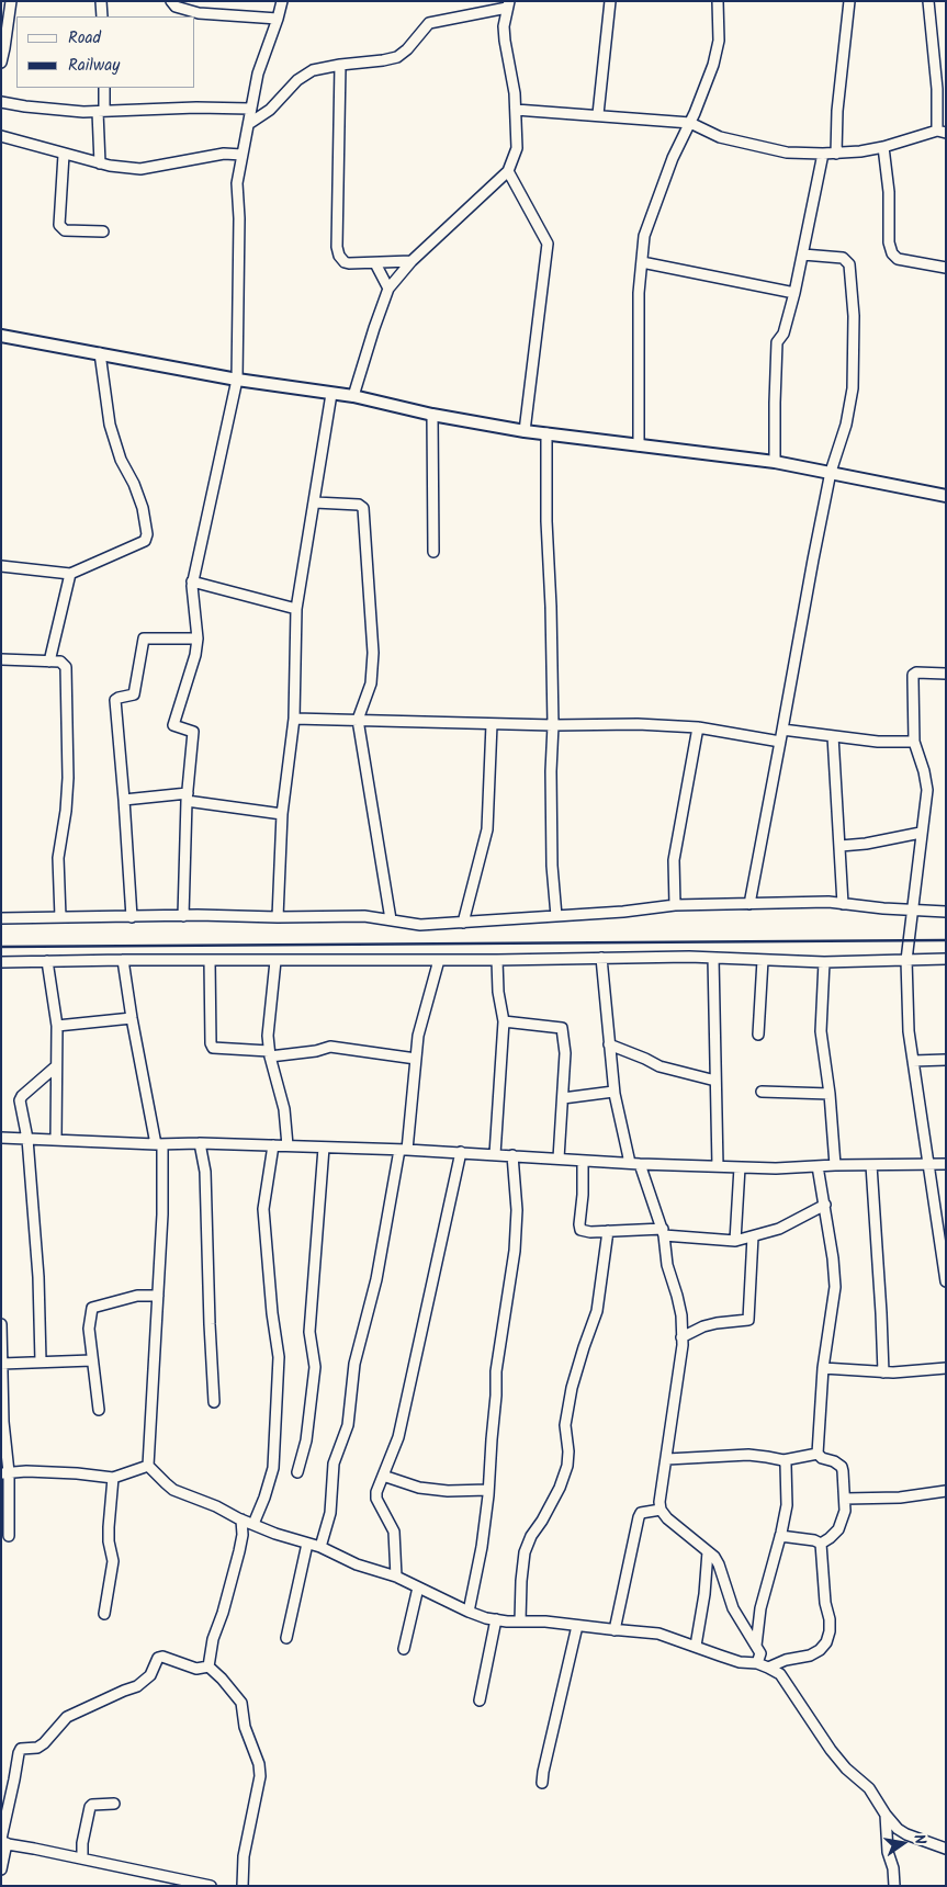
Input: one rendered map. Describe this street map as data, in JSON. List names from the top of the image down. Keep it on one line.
{"legend":["Road","Railway"],"north":"right"}
